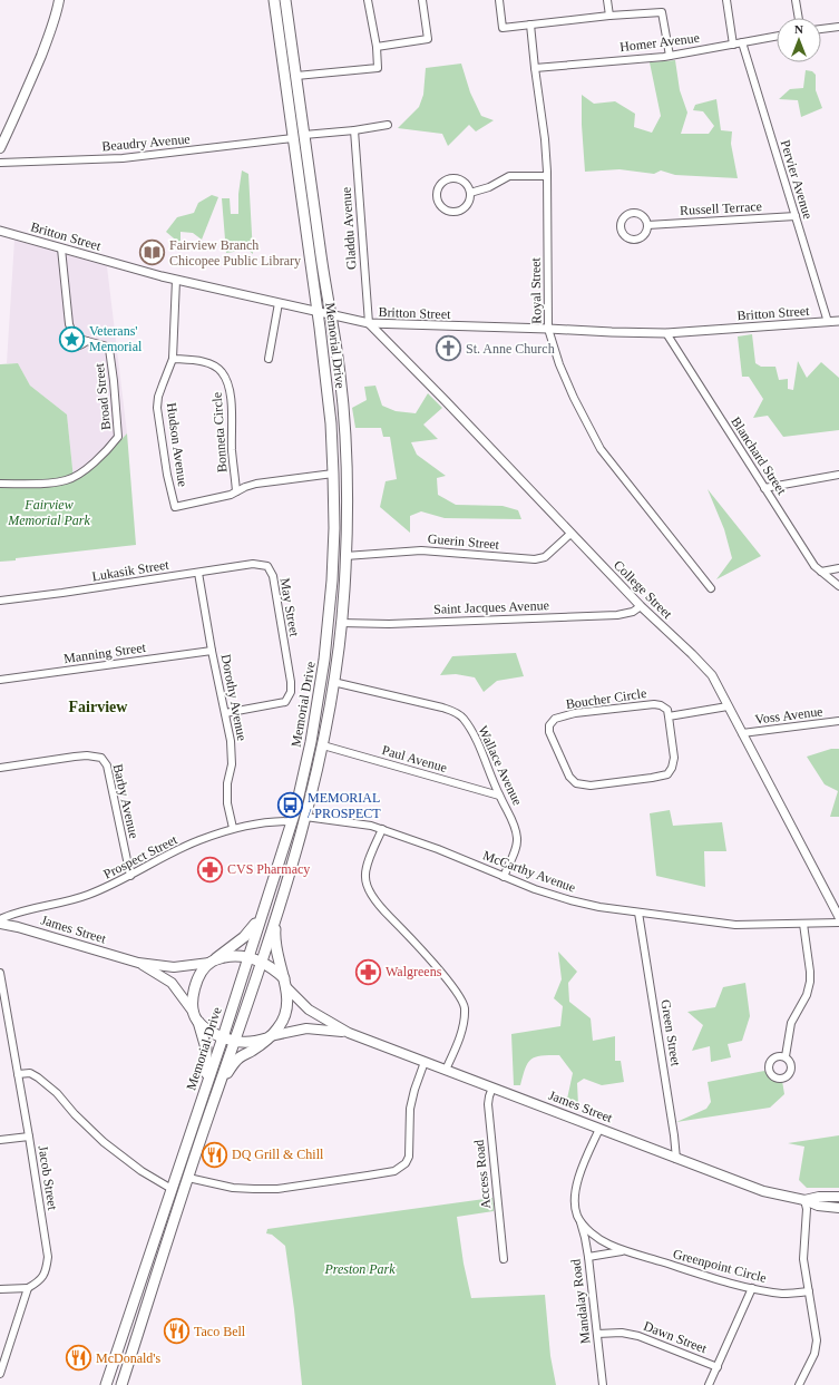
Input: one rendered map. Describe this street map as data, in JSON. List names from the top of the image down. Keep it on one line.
{"streets":{"main road":["Memorial Drive","James Street"],"street":["Homer Avenue","Beaudry Avenue","Pervier Avenue","Russell Terrace","Gladdu Avenue","Britton Street","Royal Street","Broad Street","Bonneta Circle","Hudson Avenue","Blanchard Street","Guerin Street","Lukasik Street","College Street","May Street","Saint Jacques Avenue","Manning Street","Dorothy Avenue","Boucher Circle","Voss Avenue","Paul Avenue","Wallace Avenue","Barby Avenue","Prospect Street","McCarthy Avenue","Green Street","Access Road","Jacob Street","Greenpoint Circle","Mandalay Road","Dawn Street"]},"crossings":[["Homer Avenue","Pervier Avenue"],["Homer Avenue","Royal Street"],["Beaudry Avenue","Memorial Drive"],["Pervier Avenue","Russell Terrace"],["Pervier Avenue","Britton Street"],["Gladdu Avenue","Britton Street"],["Gladdu Avenue","College Street"],["Britton Street","Royal Street"],["Britton Street","Memorial Drive"],["Britton Street","Hudson Avenue"],["Britton Street","Blanchard Street"],["Britton Street","College Street"],["Memorial Drive","Guerin Street"],["Memorial Drive","Saint Jacques Avenue"],["Memorial Drive","Paul Avenue"],["Memorial Drive","Wallace Avenue"],["Memorial Drive","Prospect Street"],["Memorial Drive","McCarthy Avenue"],["Bonneta Circle","Hudson Avenue"],["Guerin Street","College Street"],["Lukasik Street","May Street"],["Lukasik Street","Dorothy Avenue"],["College Street","Saint Jacques Avenue"],["College Street","Voss Avenue"],["May Street","Dorothy Avenue"],["Manning Street","Dorothy Avenue"],["Dorothy Avenue","Prospect Street"],["Paul Avenue","Wallace Avenue"],["Wallace Avenue","McCarthy Avenue"],["Barby Avenue","Prospect Street"],["McCarthy Avenue","Green Street"],["James Street","Green Street"],["James Street","Access Road"],["Greenpoint Circle","Mandalay Road"],["Mandalay Road","Dawn Street"]],"districts":["Fairview"],"parks":["Fairview Memorial Park","Preston Park"],"places":{"library":["Fairview Branch Chicopee Public Library"],"place":["Veterans' Memorial"],"church":["St. Anne Church"],"bus stop":["MEMORIAL / PROSPECT"],"pharmacy":["CVS Pharmacy","Walgreens"],"restaurant":["DQ Grill & Chill","Taco Bell","McDonald's"]},"north":"top"}
